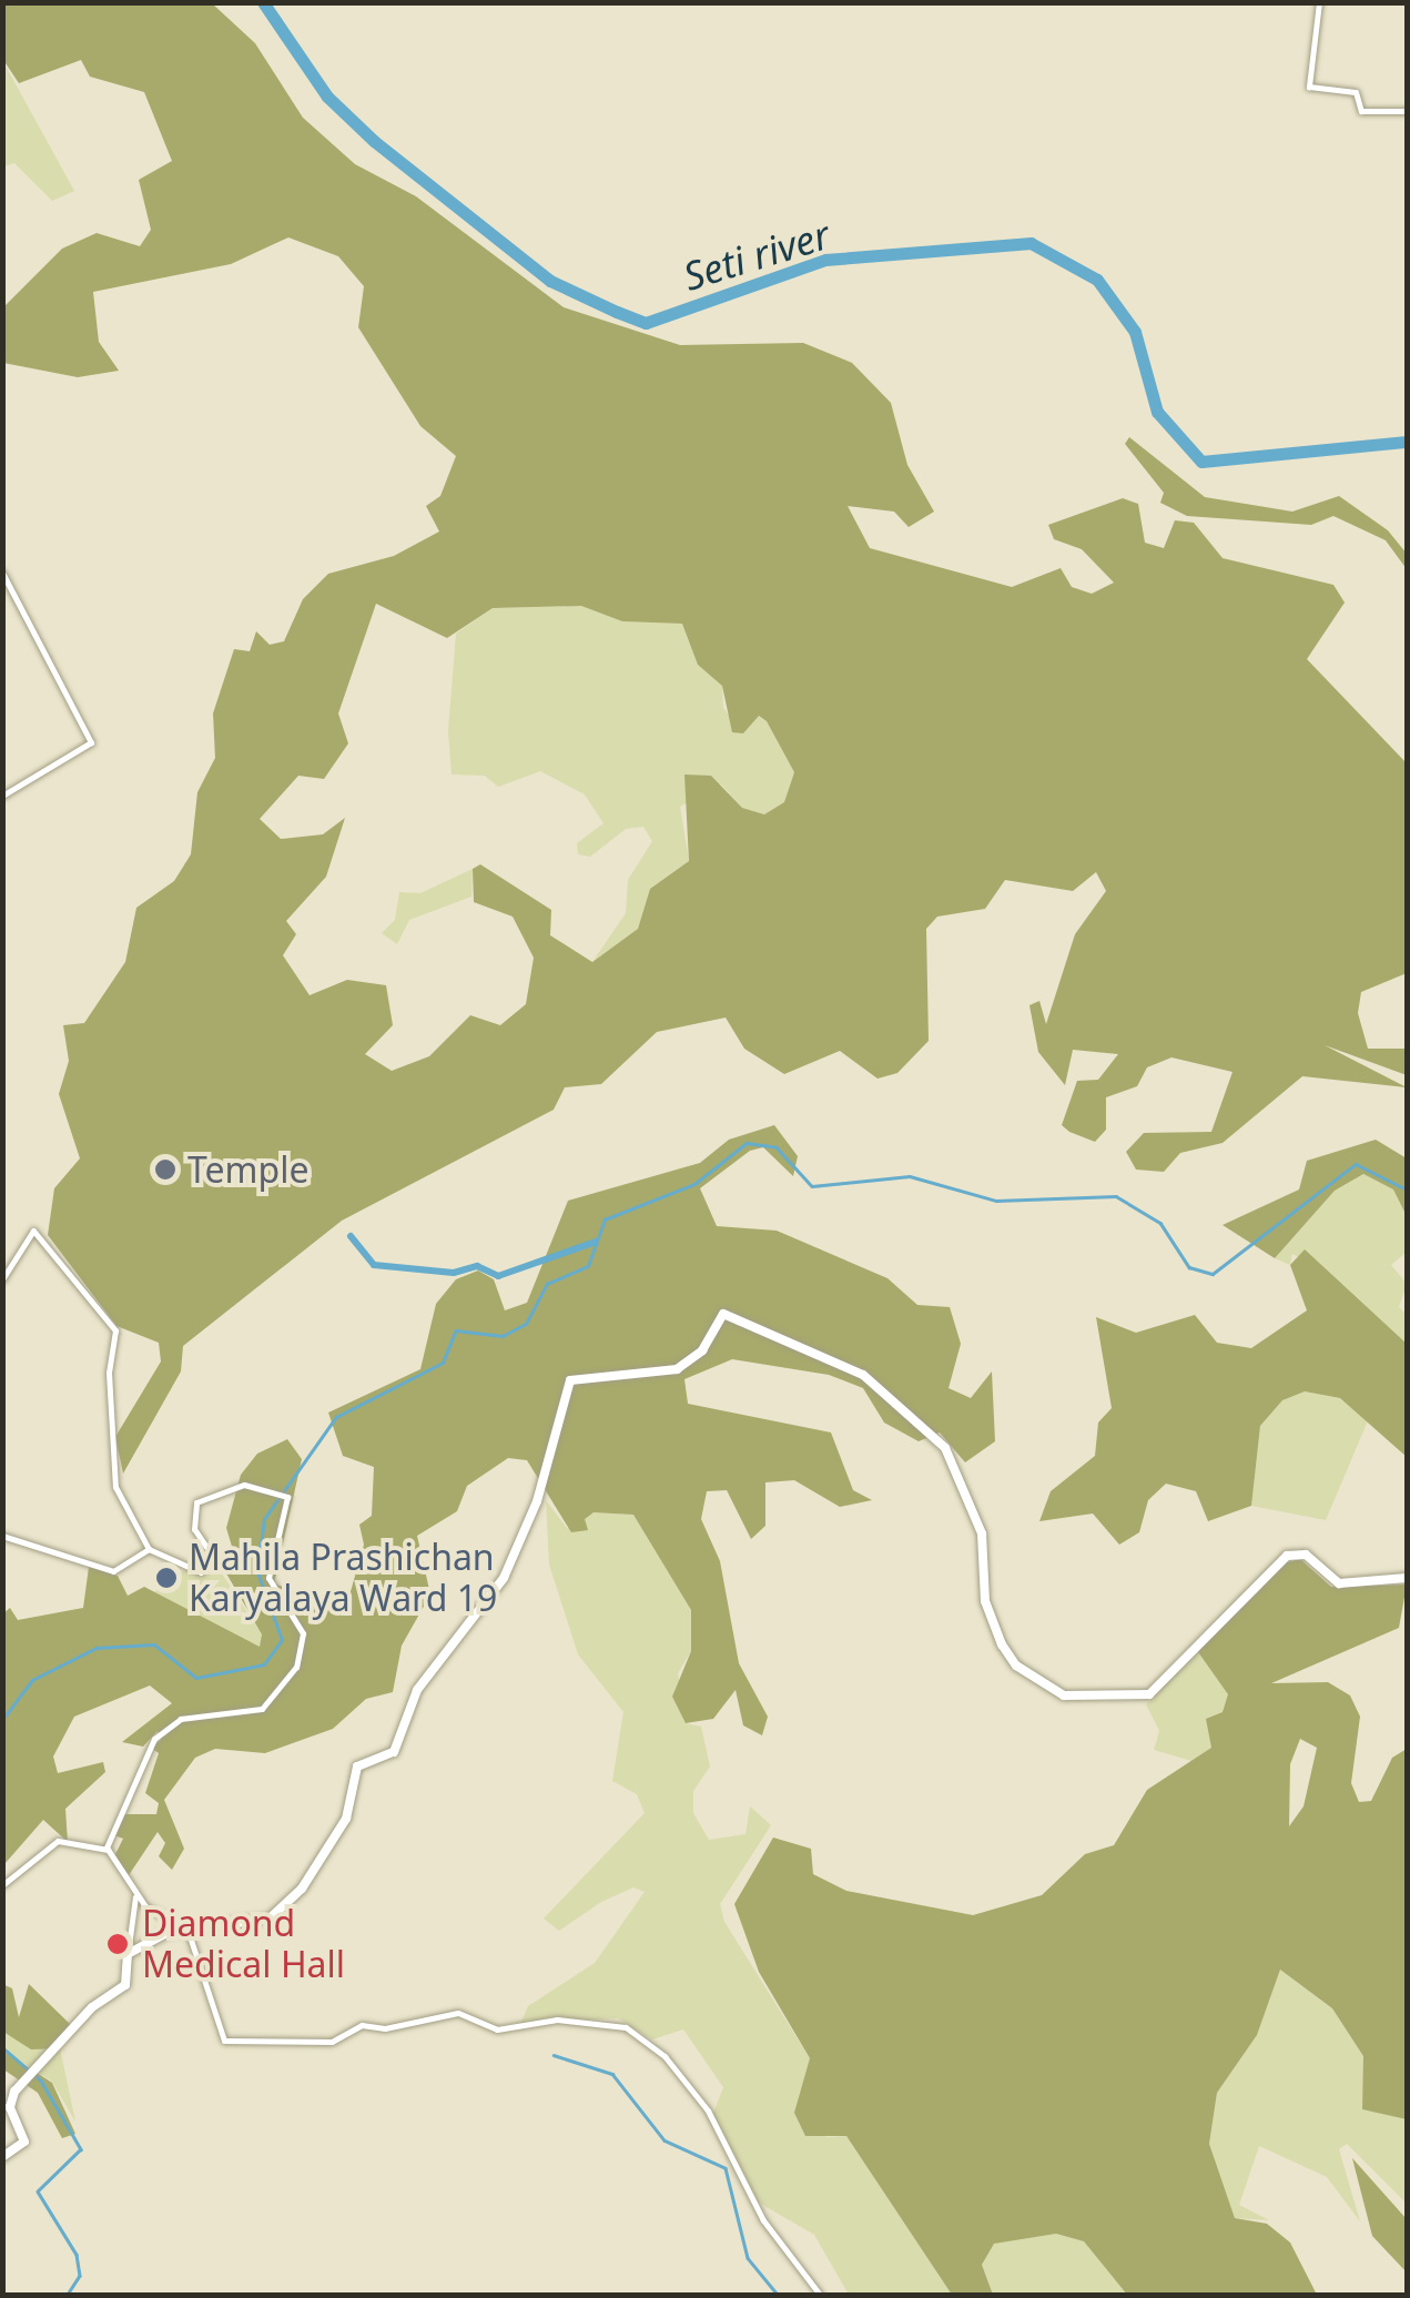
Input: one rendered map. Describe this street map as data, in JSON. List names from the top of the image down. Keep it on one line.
{"water":["Seti river"],"places":["Temple","Mahila Prashichan Karyalaya Ward 19","Diamond Medical Hall"]}
